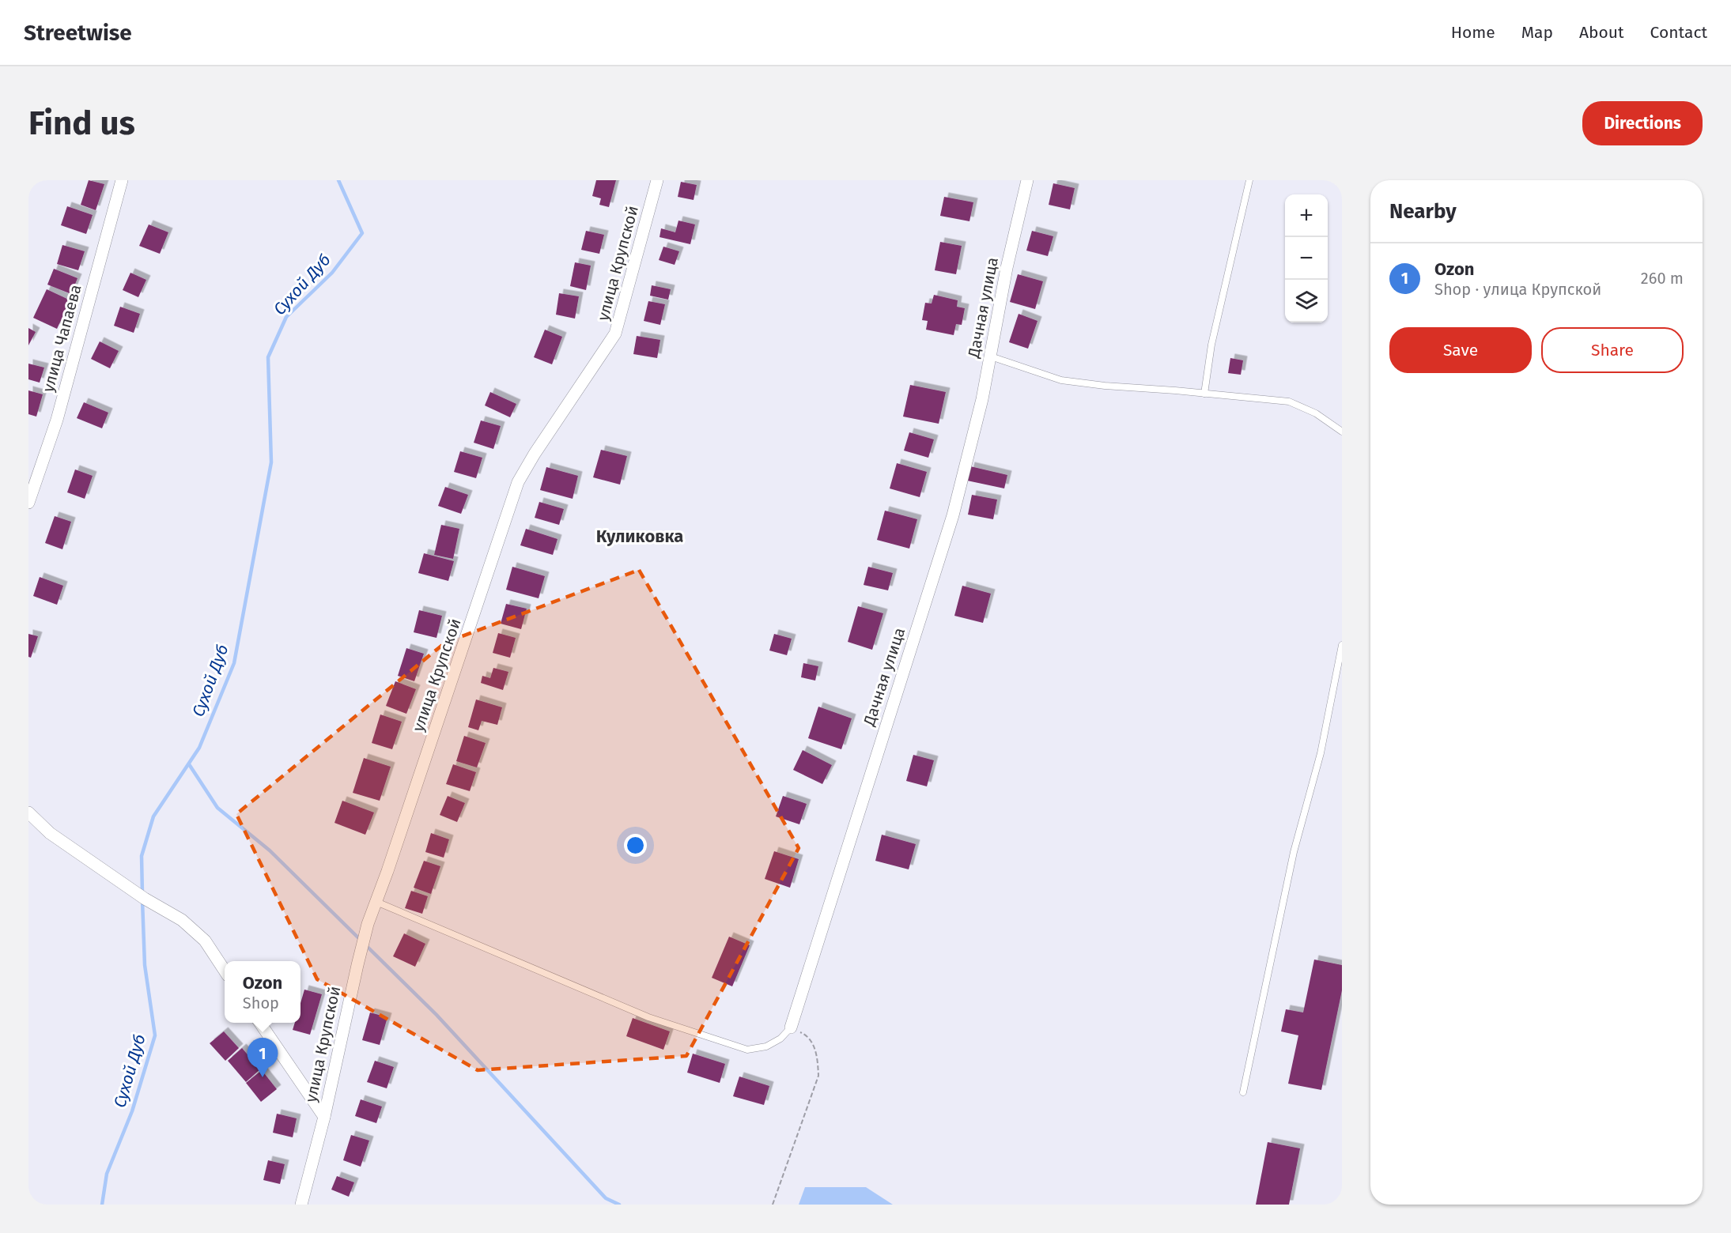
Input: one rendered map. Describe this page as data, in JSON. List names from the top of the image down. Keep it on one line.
{"streets":{"street":["улица Крупской","Дачная улица","улица Чапаева"]},"districts":["Куликовка"],"water":["Сухой Дуб"],"page":{"header":"Streetwise","nav":["Home","Map","About","Contact"],"buttons":["Directions",["Save","Share"]],"title":"Find us","heading":"Nearby","map_buttons":["+","−"],"list":[{"mark":"1","name":"Ozon","note":"Shop · улица Крупской","value":"260 m"}],"popup":["Ozon","Shop"],"pins":"1"}}
